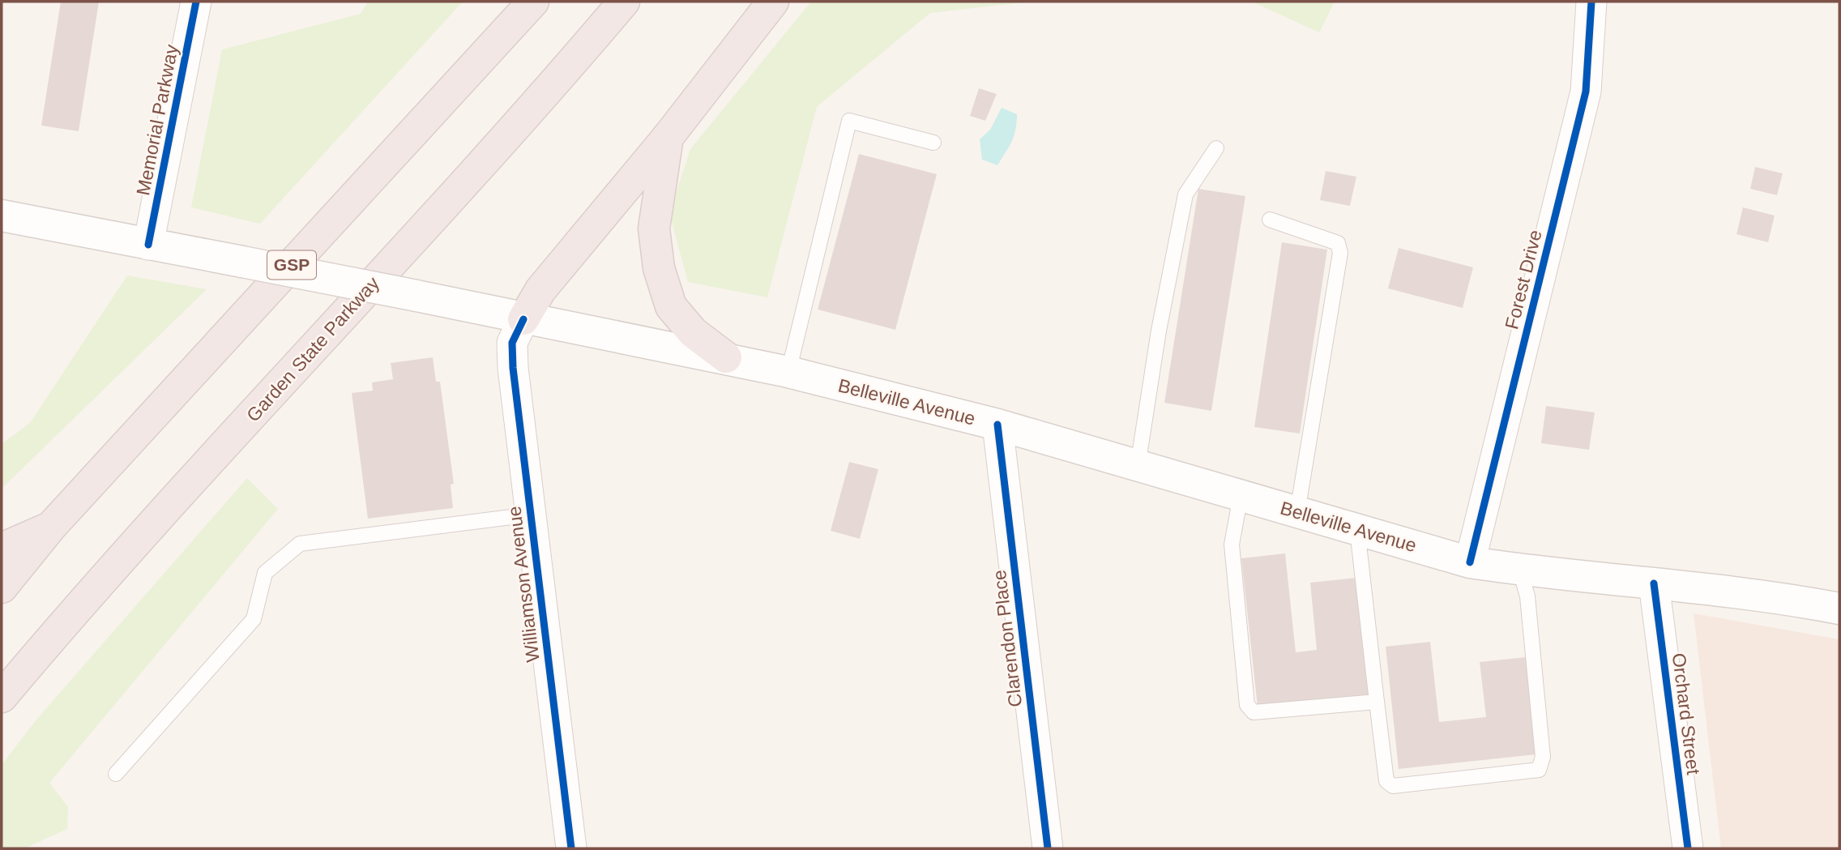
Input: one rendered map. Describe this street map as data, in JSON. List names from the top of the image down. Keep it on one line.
{"streets":{"highway":["GSP","Garden State Parkway"],"main road":["Belleville Avenue"],"street":["Memorial Parkway","Forest Drive","Williamson Avenue","Clarendon Place","Orchard Street"]},"crossings":[["Memorial Parkway","Belleville Avenue"],["Forest Drive","Belleville Avenue"],["Belleville Avenue","Williamson Avenue"],["Belleville Avenue","Clarendon Place"],["Belleville Avenue","Orchard Street"]]}
